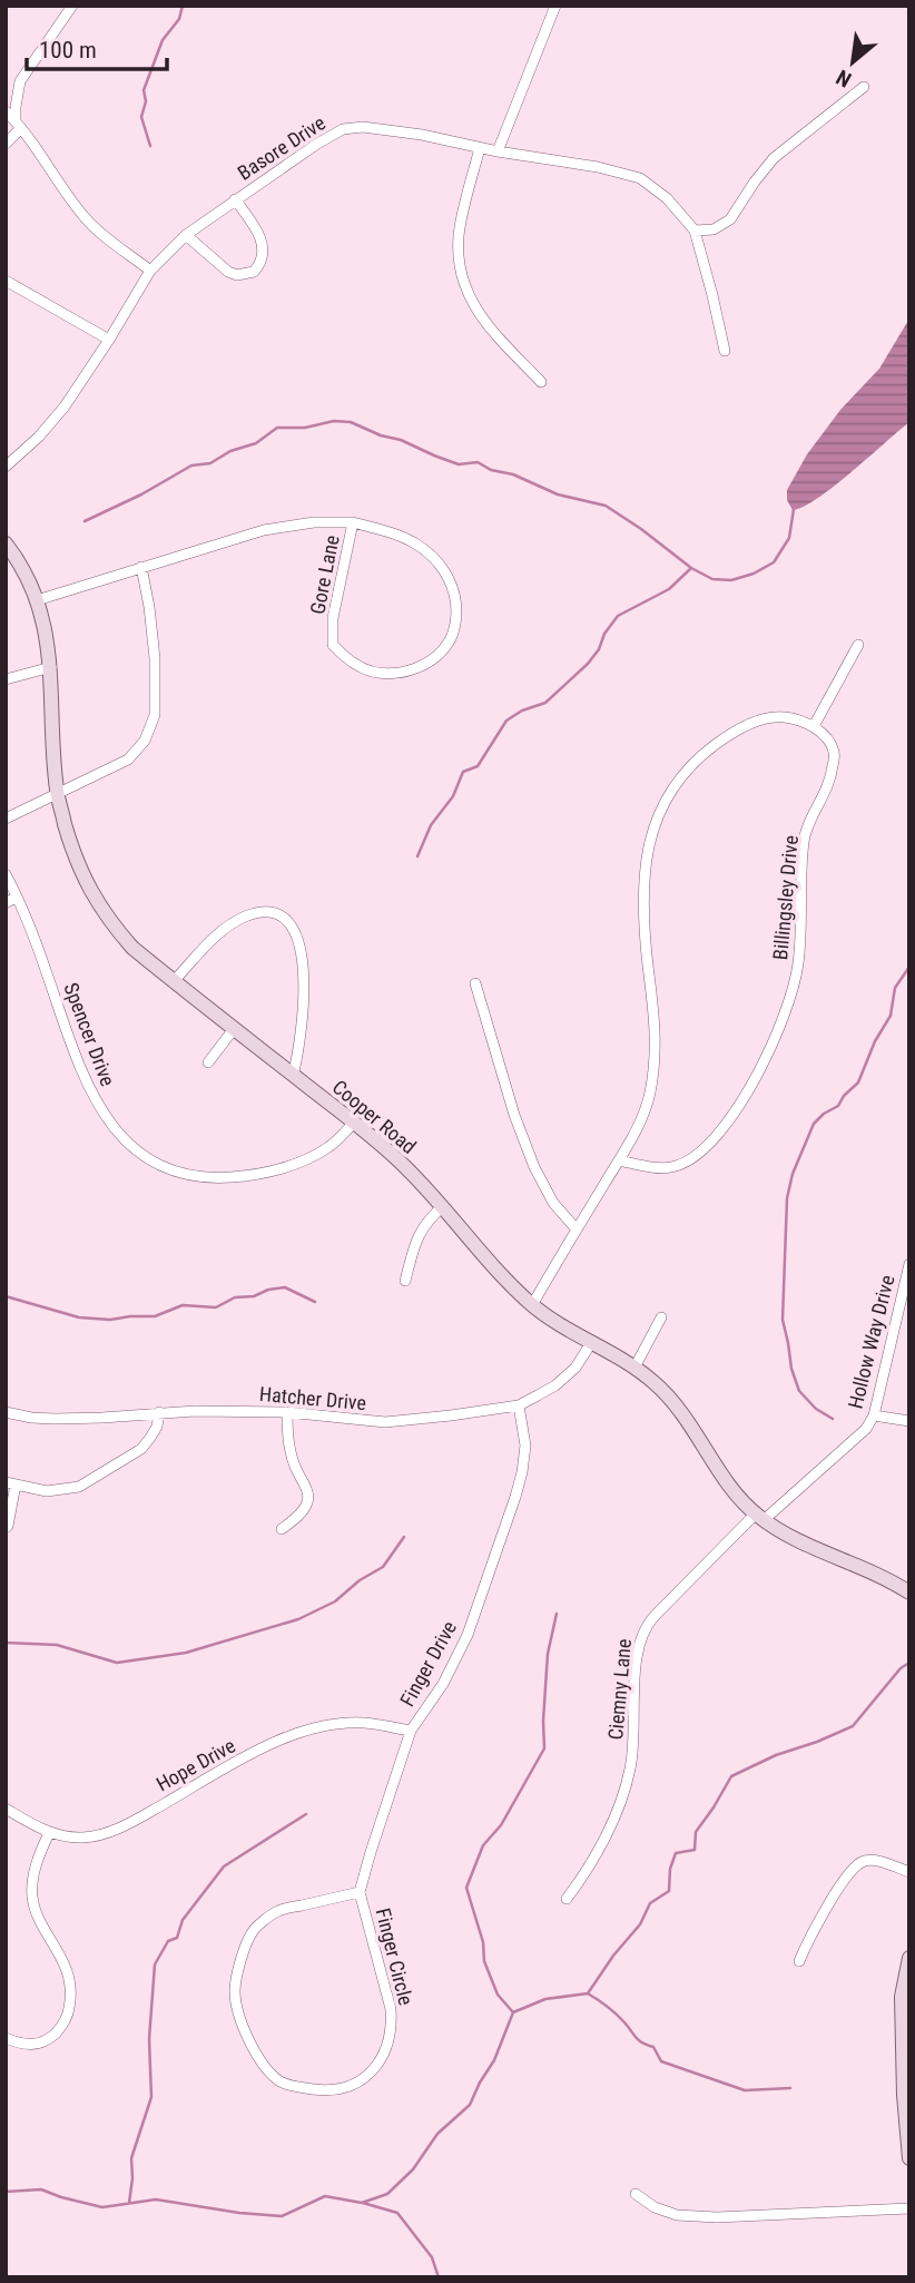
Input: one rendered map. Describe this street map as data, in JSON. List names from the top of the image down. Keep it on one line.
{"streets":{"street":["Basore Drive","Gore Lane","Billingsley Drive","Spencer Drive","Cooper Road","Hollow Way Drive","Hatcher Drive","Finger Drive","Ciemny Lane","Hope Drive","Finger Circle"]},"crossings":[["Gore Lane","Cooper Road"],["Spencer Drive","Cooper Road"],["Cooper Road","Hollow Way Drive"],["Cooper Road","Hatcher Drive"],["Cooper Road","Ciemny Lane"],["Hollow Way Drive","Ciemny Lane"],["Hatcher Drive","Finger Drive"],["Finger Drive","Hope Drive"],["Finger Drive","Finger Circle"]],"scale_bar":"100 m","north":"bottom left"}
